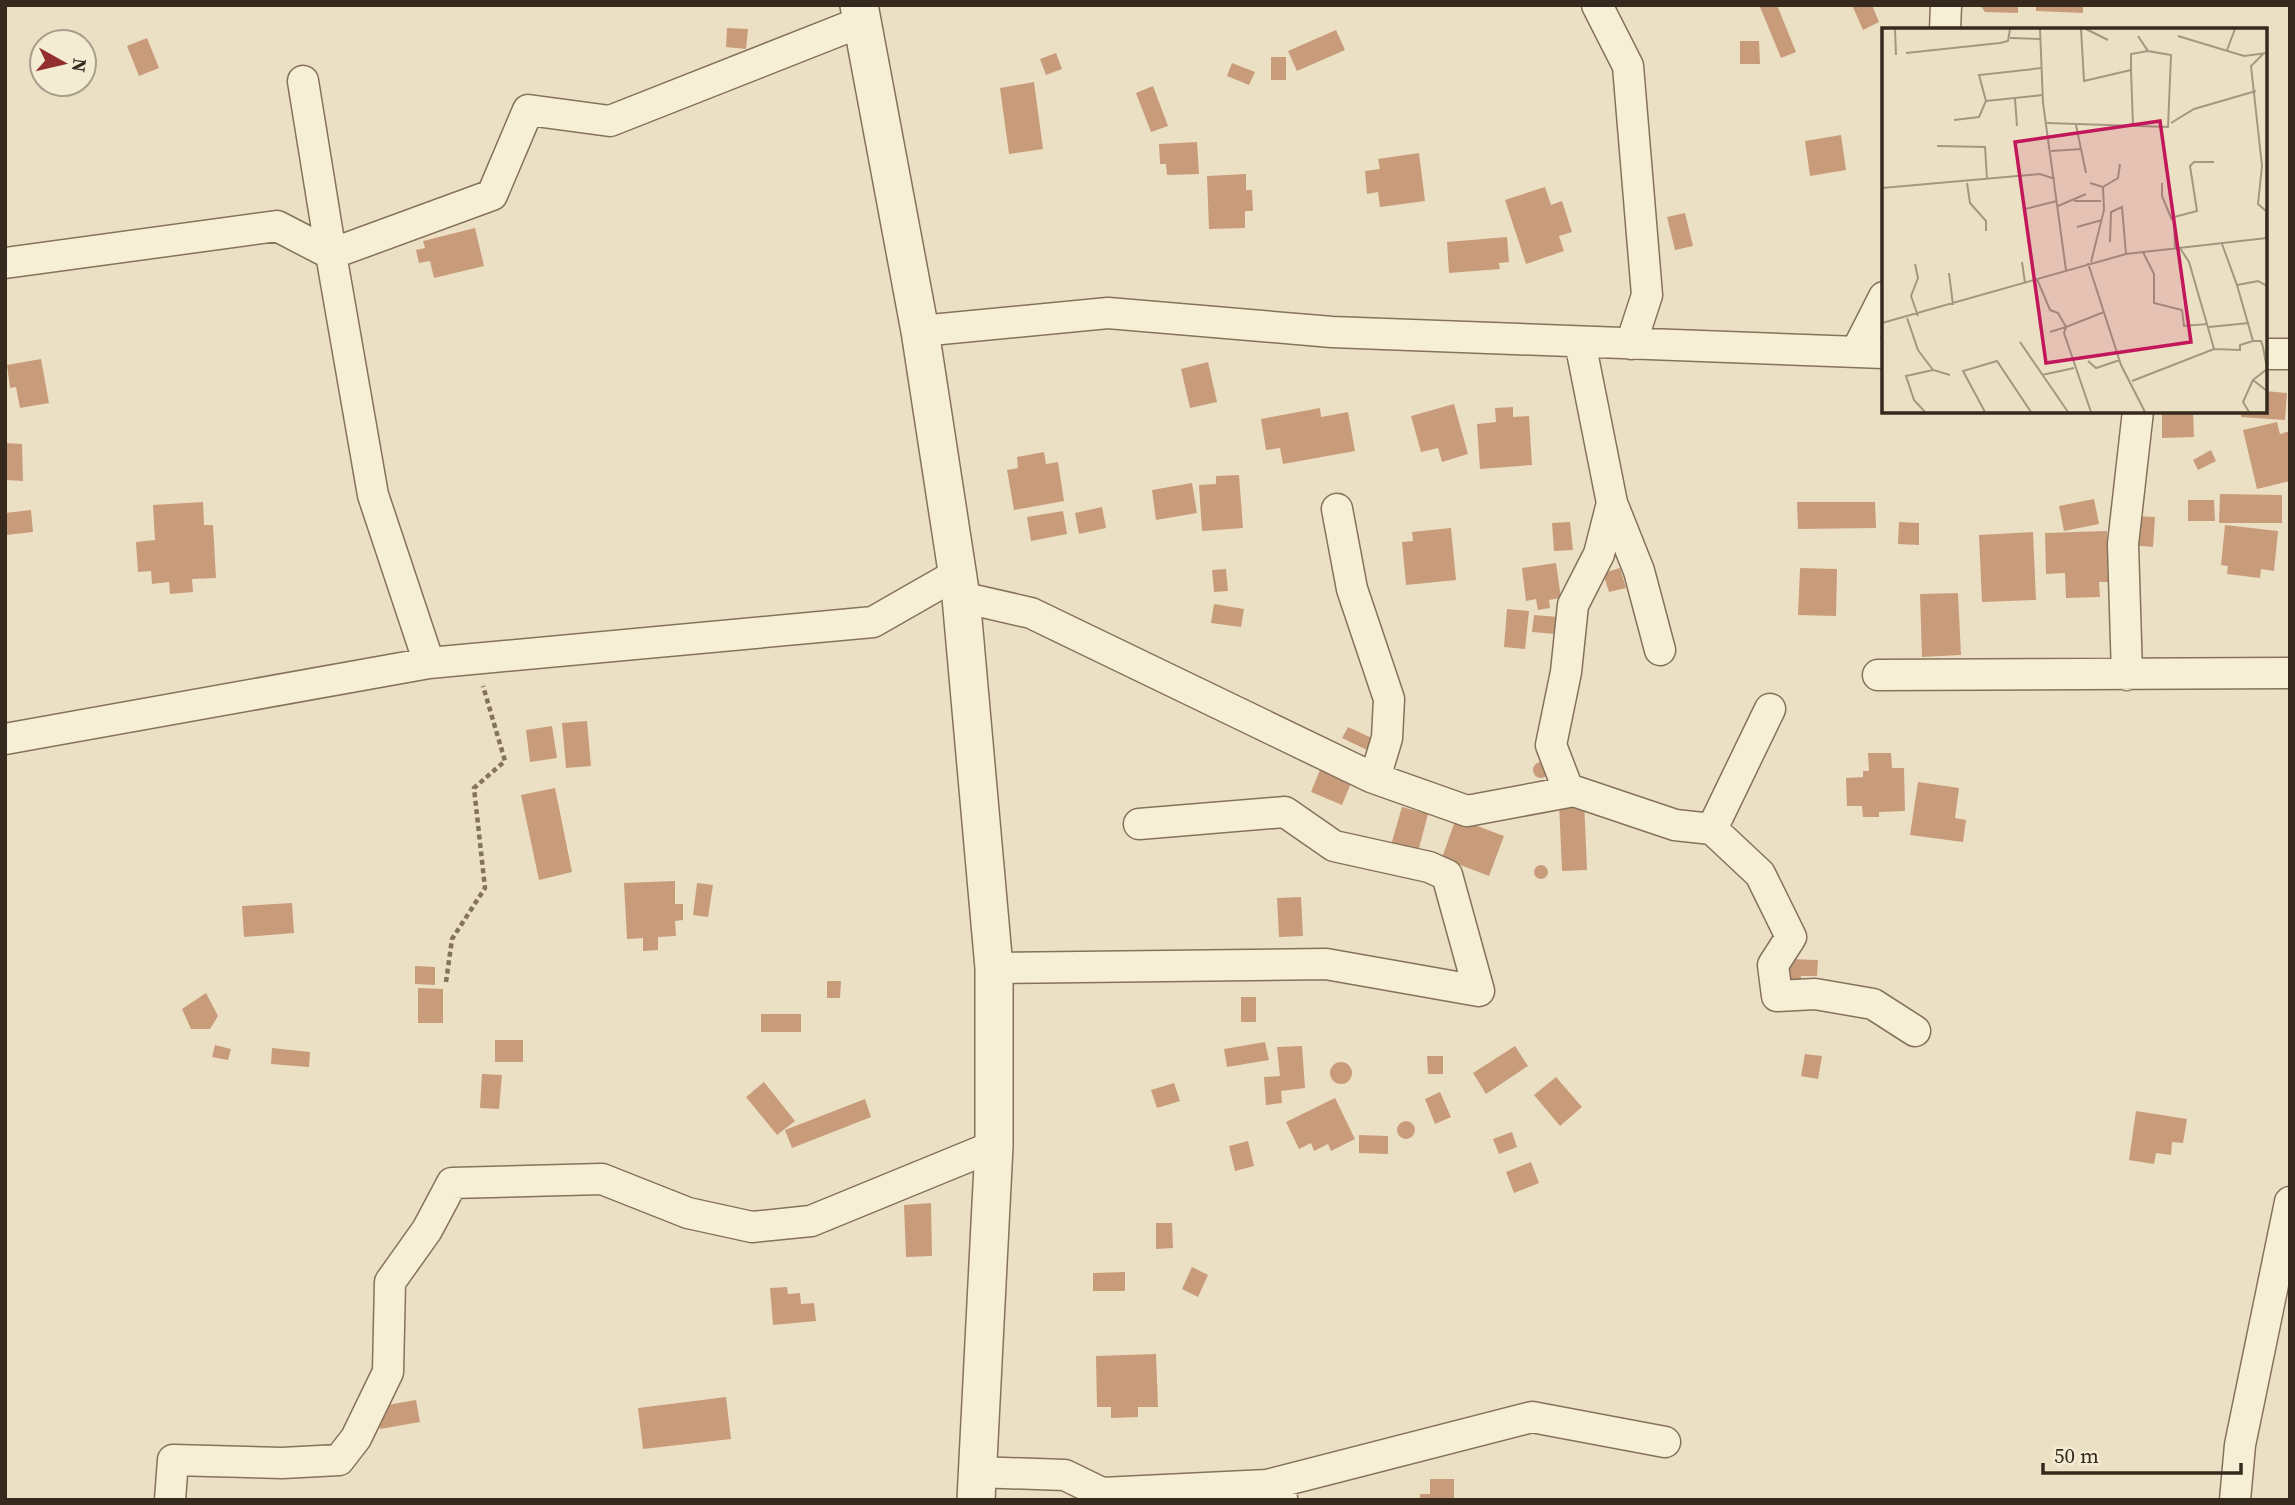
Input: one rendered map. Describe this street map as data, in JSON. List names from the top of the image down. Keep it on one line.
{"scale_bar":"50 m","north":"right"}
